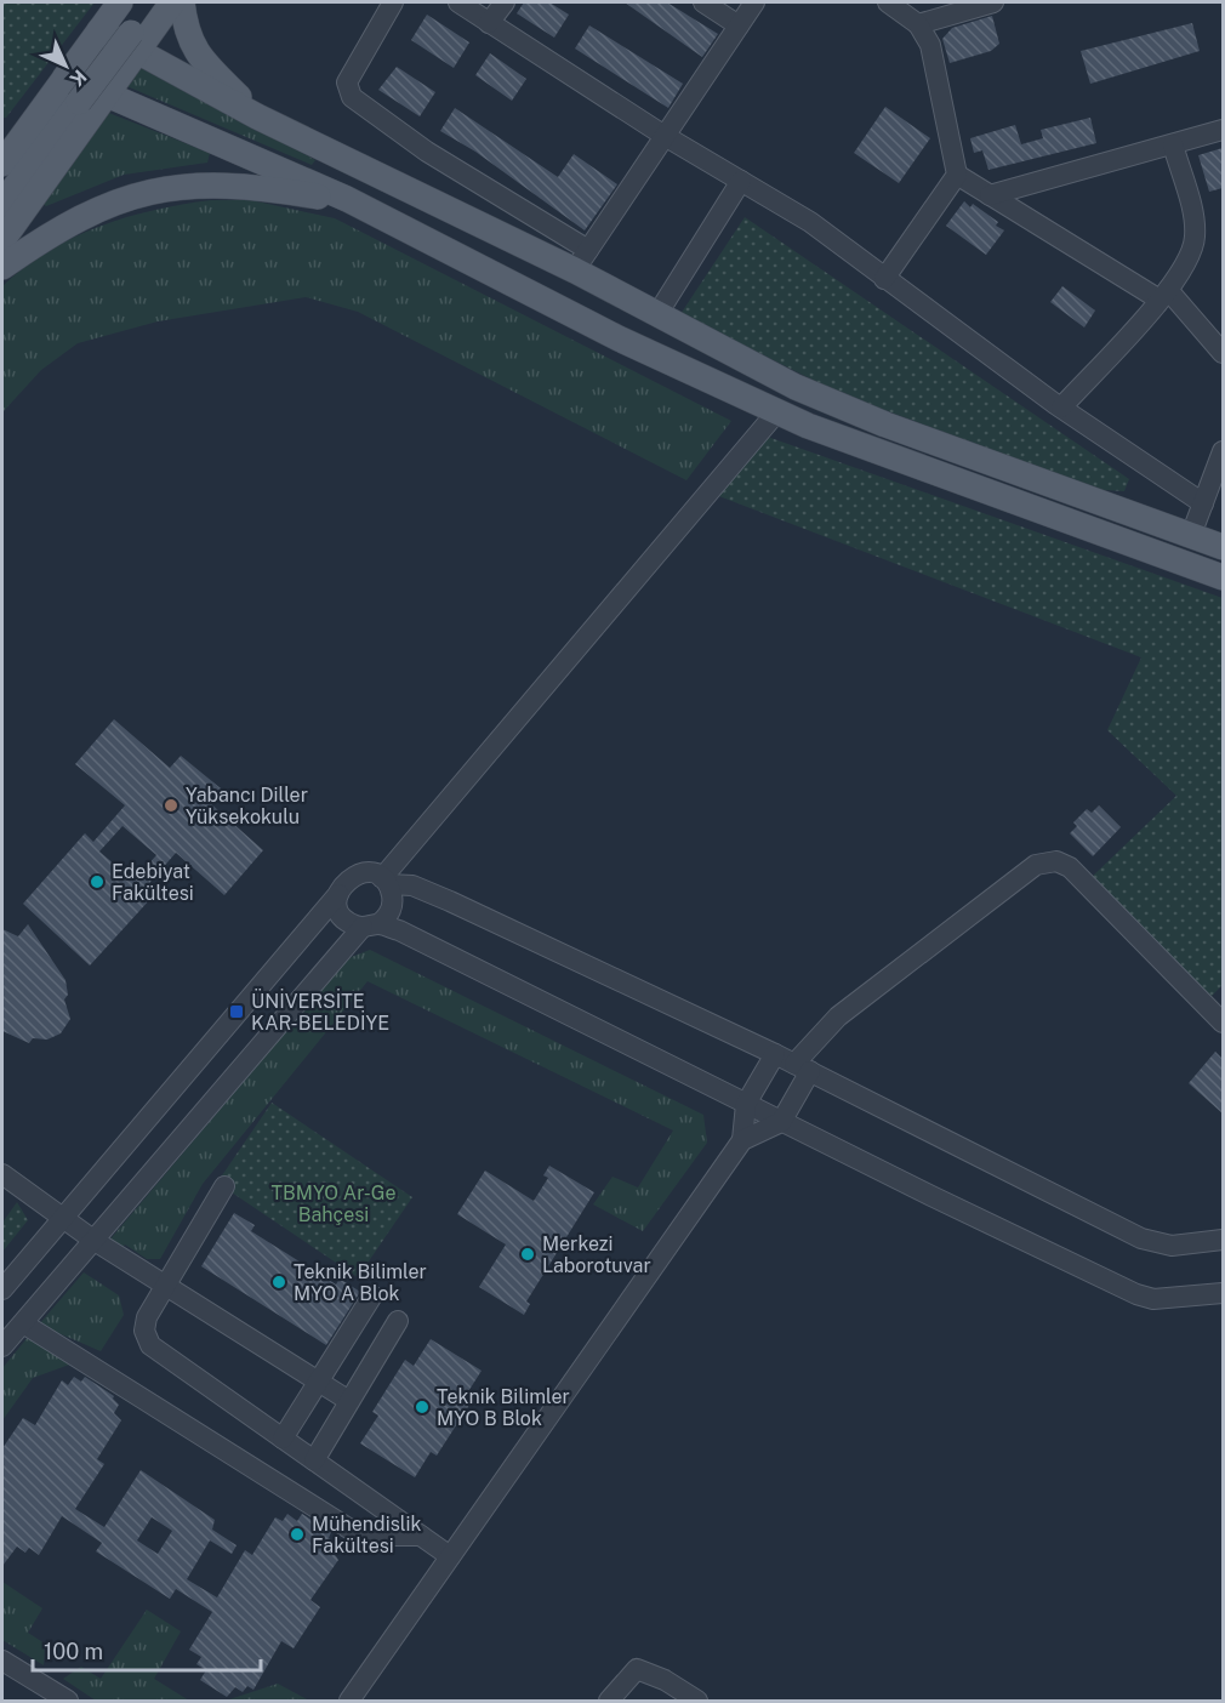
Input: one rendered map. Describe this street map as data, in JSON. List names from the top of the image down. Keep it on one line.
{"parks":["TBMYO Ar-Ge Bahçesi"],"places":{"other":["Yabancı Diller Yüksekokulu","Edebiyat Fakültesi","Merkezi Laborotuvar","Teknik Bilimler MYO A Blok","Teknik Bilimler MYO B Blok","Mühendislik Fakültesi"],"transit":["ÜNİVERSİTE KAR-BELEDİYE"]},"scale_bar":"100 m","north":"bottom right"}
